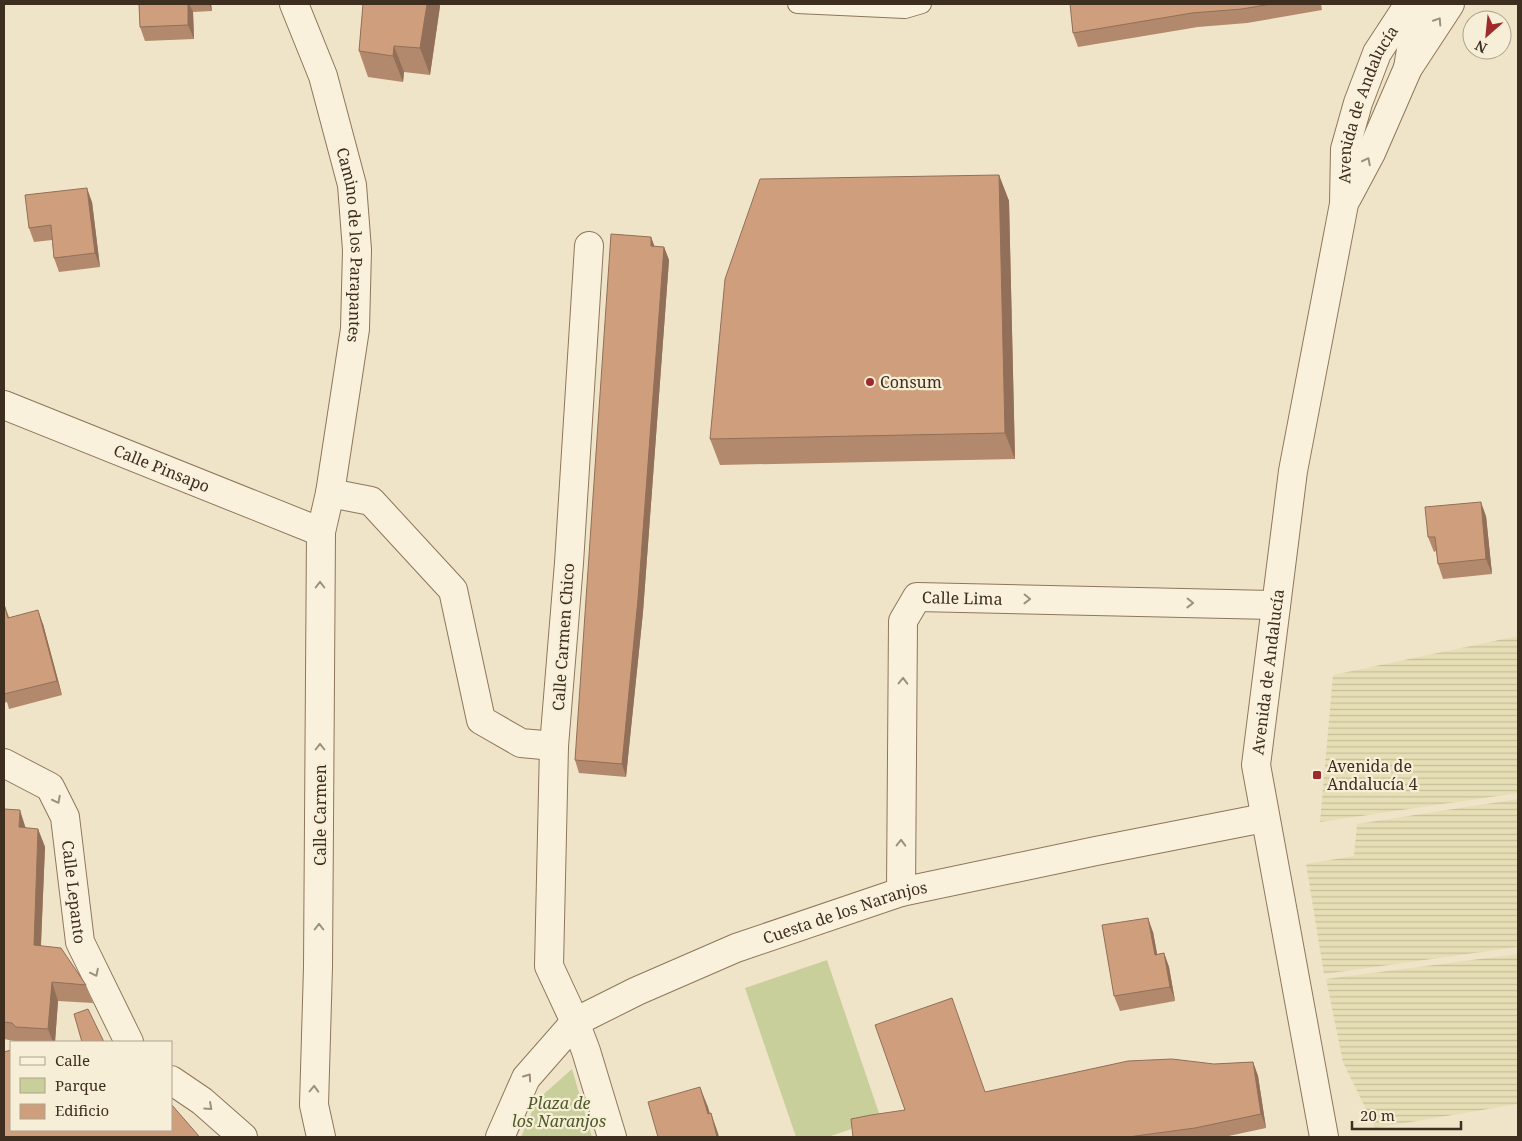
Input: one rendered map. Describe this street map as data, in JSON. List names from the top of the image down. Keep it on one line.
{"streets":{"street":["Avenida de Andalucía","Camino de los Parapantes","Calle Pinsapo","Calle Lima","Calle Carmen Chico","Calle Carmen","Calle Lepanto","Cuesta de los Naranjos"]},"crossings":[["Avenida de Andalucía","Calle Lima"],["Avenida de Andalucía","Cuesta de los Naranjos"],["Camino de los Parapantes","Calle Carmen"],["Calle Pinsapo","Calle Carmen"],["Calle Lima","Cuesta de los Naranjos"],["Calle Carmen Chico","Cuesta de los Naranjos"]],"one_way":["Calle Carmen","Calle Lepanto"],"parks":["Plaza de los Naranjos"],"places":{"other":["Consum"],"transit":["Avenida de Andalucía 4"]},"legend":["Calle","Parque","Edificio"],"scale_bar":"20 m","north":"bottom left"}
